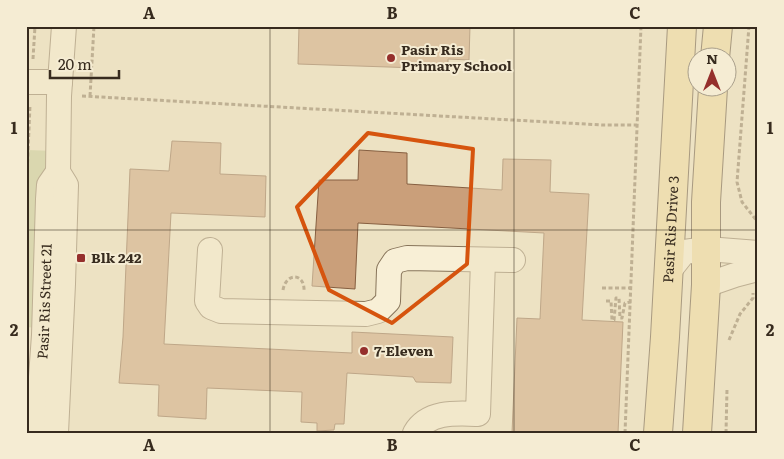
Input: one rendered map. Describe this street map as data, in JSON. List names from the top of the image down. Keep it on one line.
{"streets":{"main road":["Pasir Ris Drive 3"],"street":["Pasir Ris Street 21"]},"places":{"other":["Pasir Ris Primary School","7-Eleven"],"transit":["Blk 242"]},"scale_bar":"20 m","north":"top","grid":{"columns":["A","B","C"],"rows":["1","2"]}}
